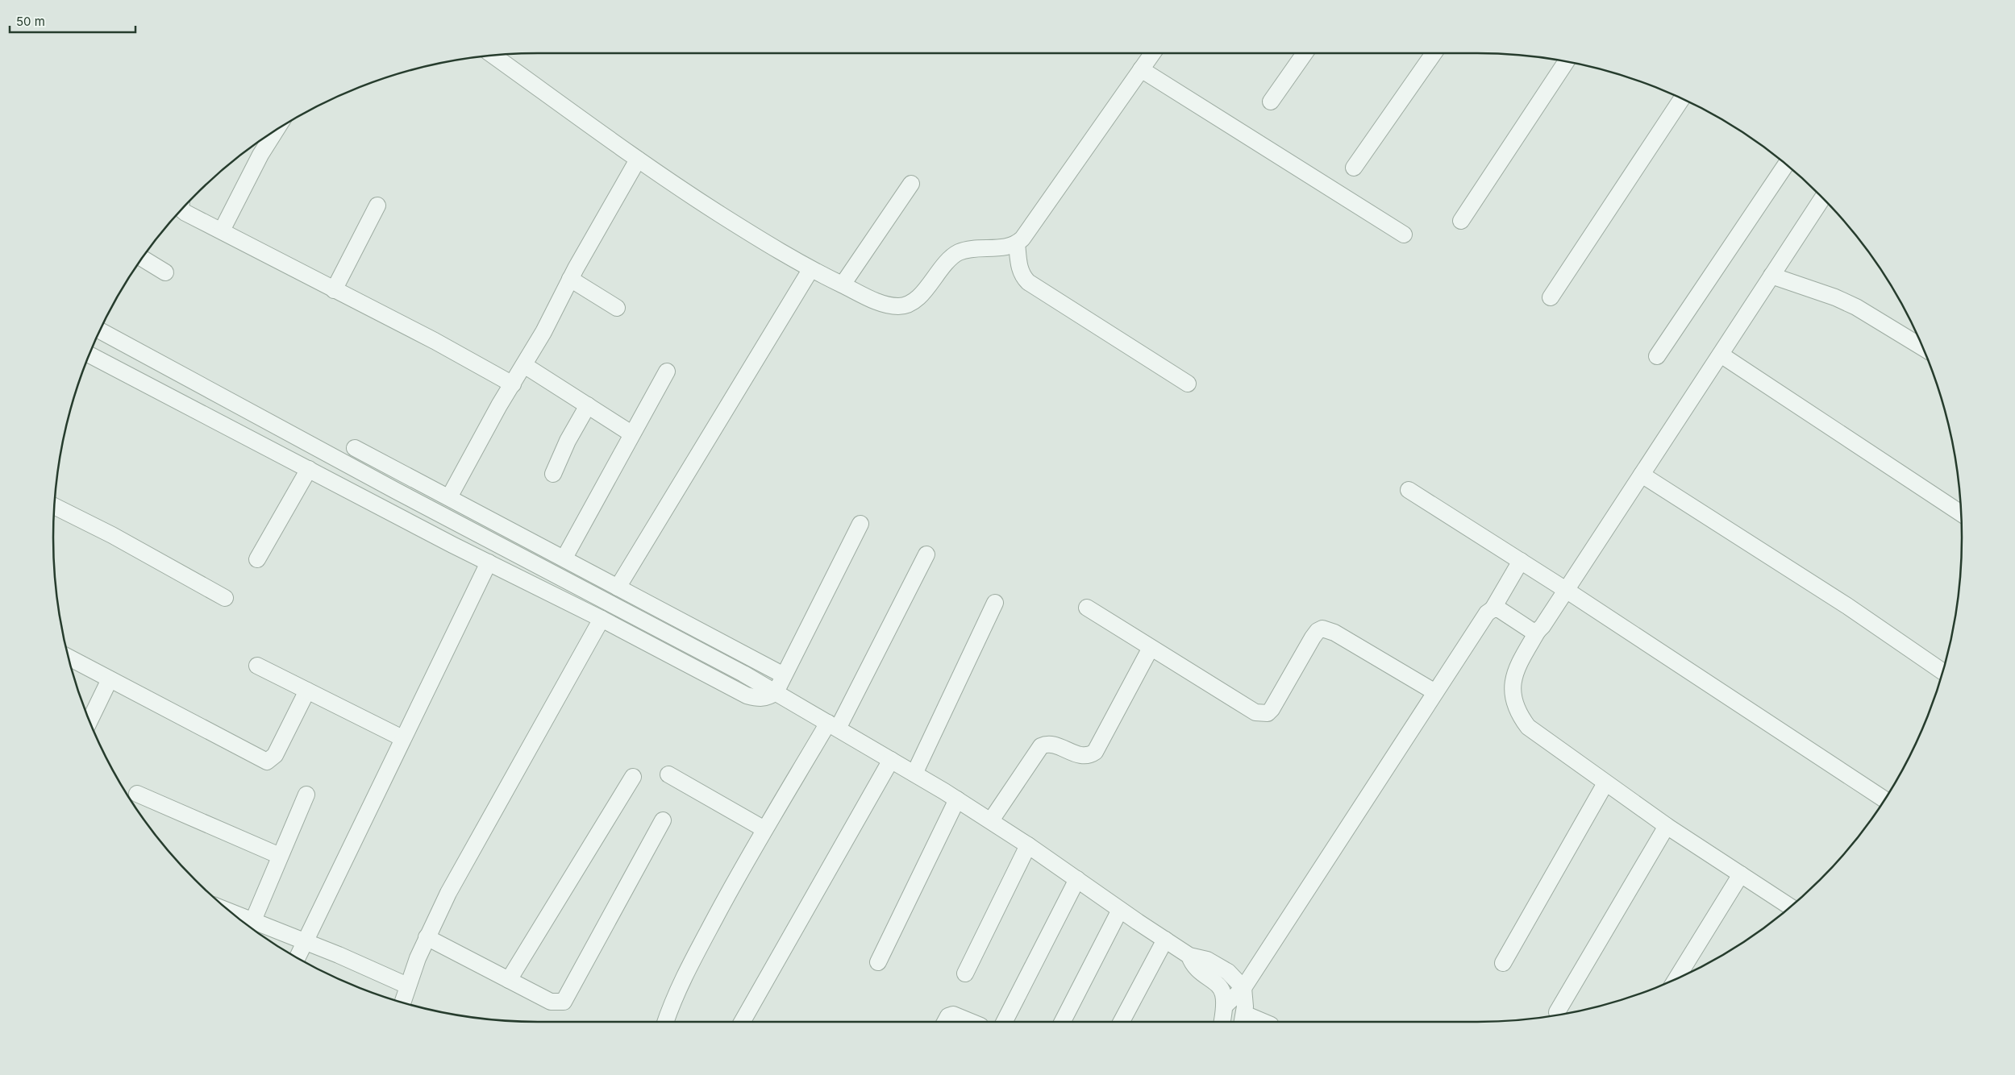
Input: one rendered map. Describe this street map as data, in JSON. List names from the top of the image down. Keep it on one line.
{"scale_bar":"50 m"}
